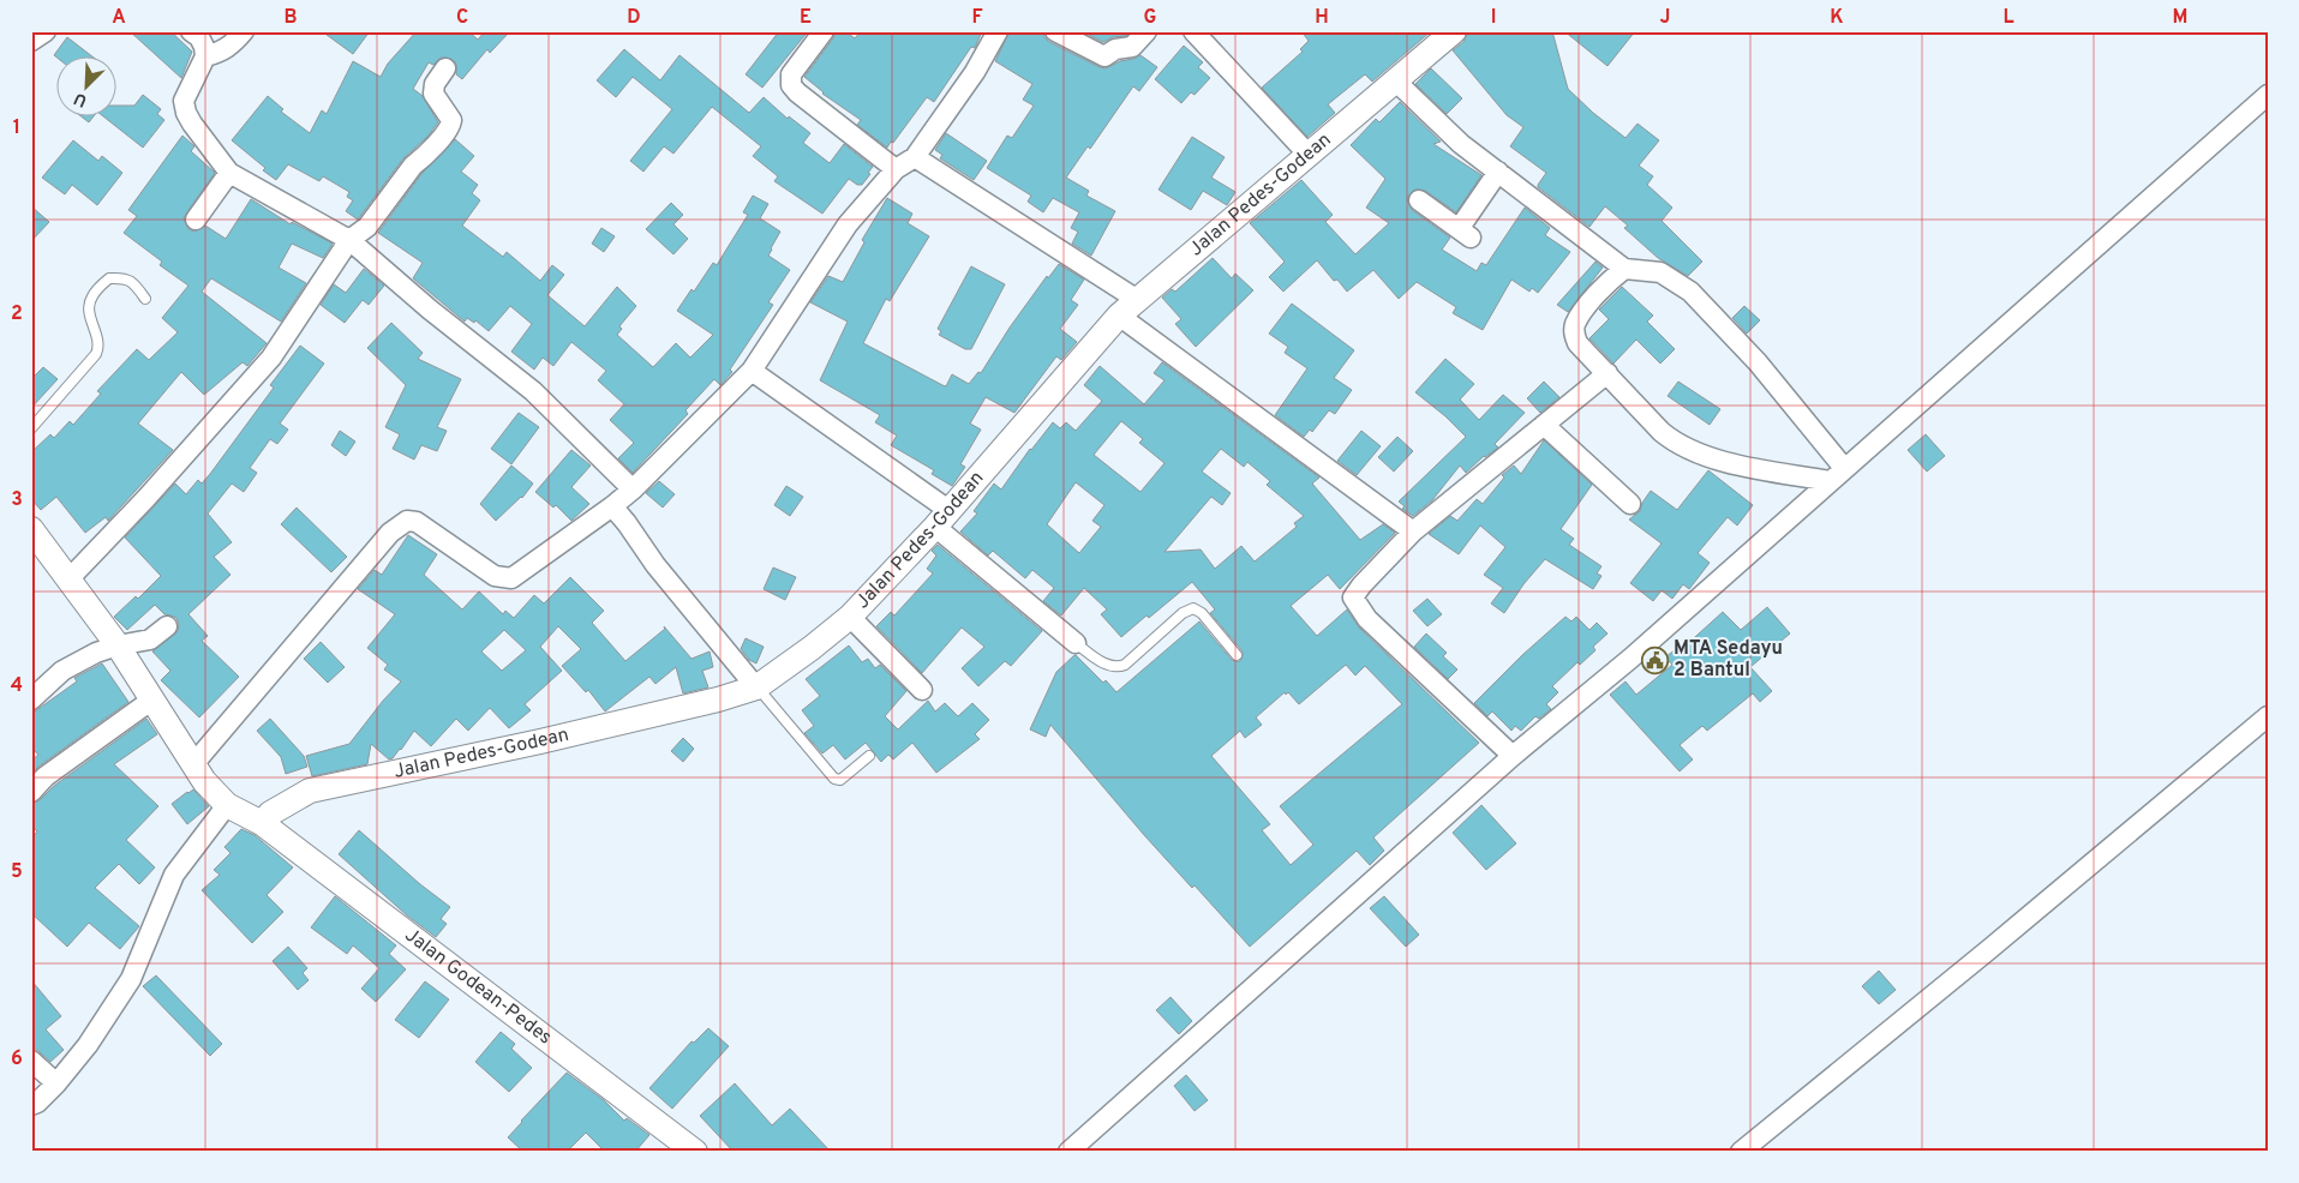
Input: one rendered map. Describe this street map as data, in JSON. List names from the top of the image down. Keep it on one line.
{"streets":{"street":["Jalan Pedes-Godean","Jalan Godean-Pedes"]},"crossings":[["Jalan Pedes-Godean","Jalan Godean-Pedes"]],"places":{"public building":["MTA Sedayu 2 Bantul"]},"north":"bottom left","grid":{"columns":["A","B","C","D","E","F","G","H","I","J","K","L","M"],"rows":["1","2","3","4","5","6"]}}
